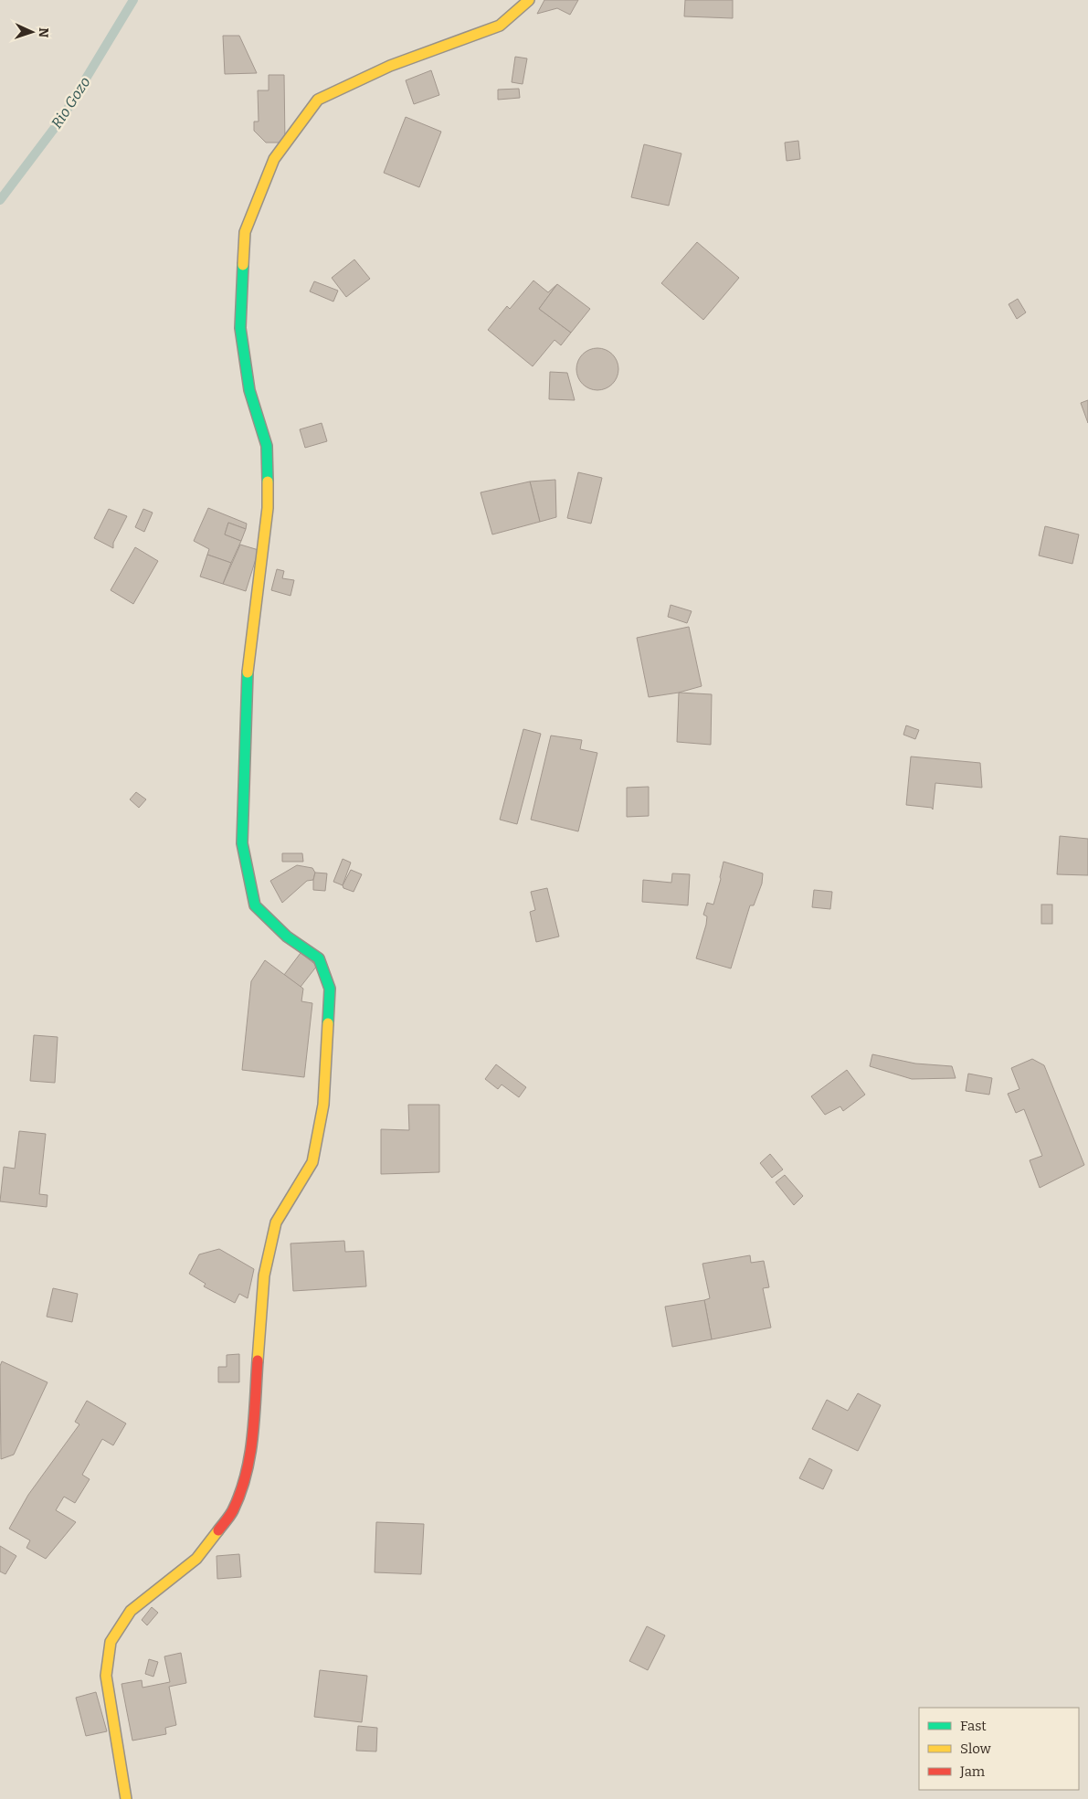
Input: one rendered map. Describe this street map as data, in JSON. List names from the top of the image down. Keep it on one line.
{"water":["Rio Gozo"],"legend":["Fast","Slow","Jam"],"north":"right"}
